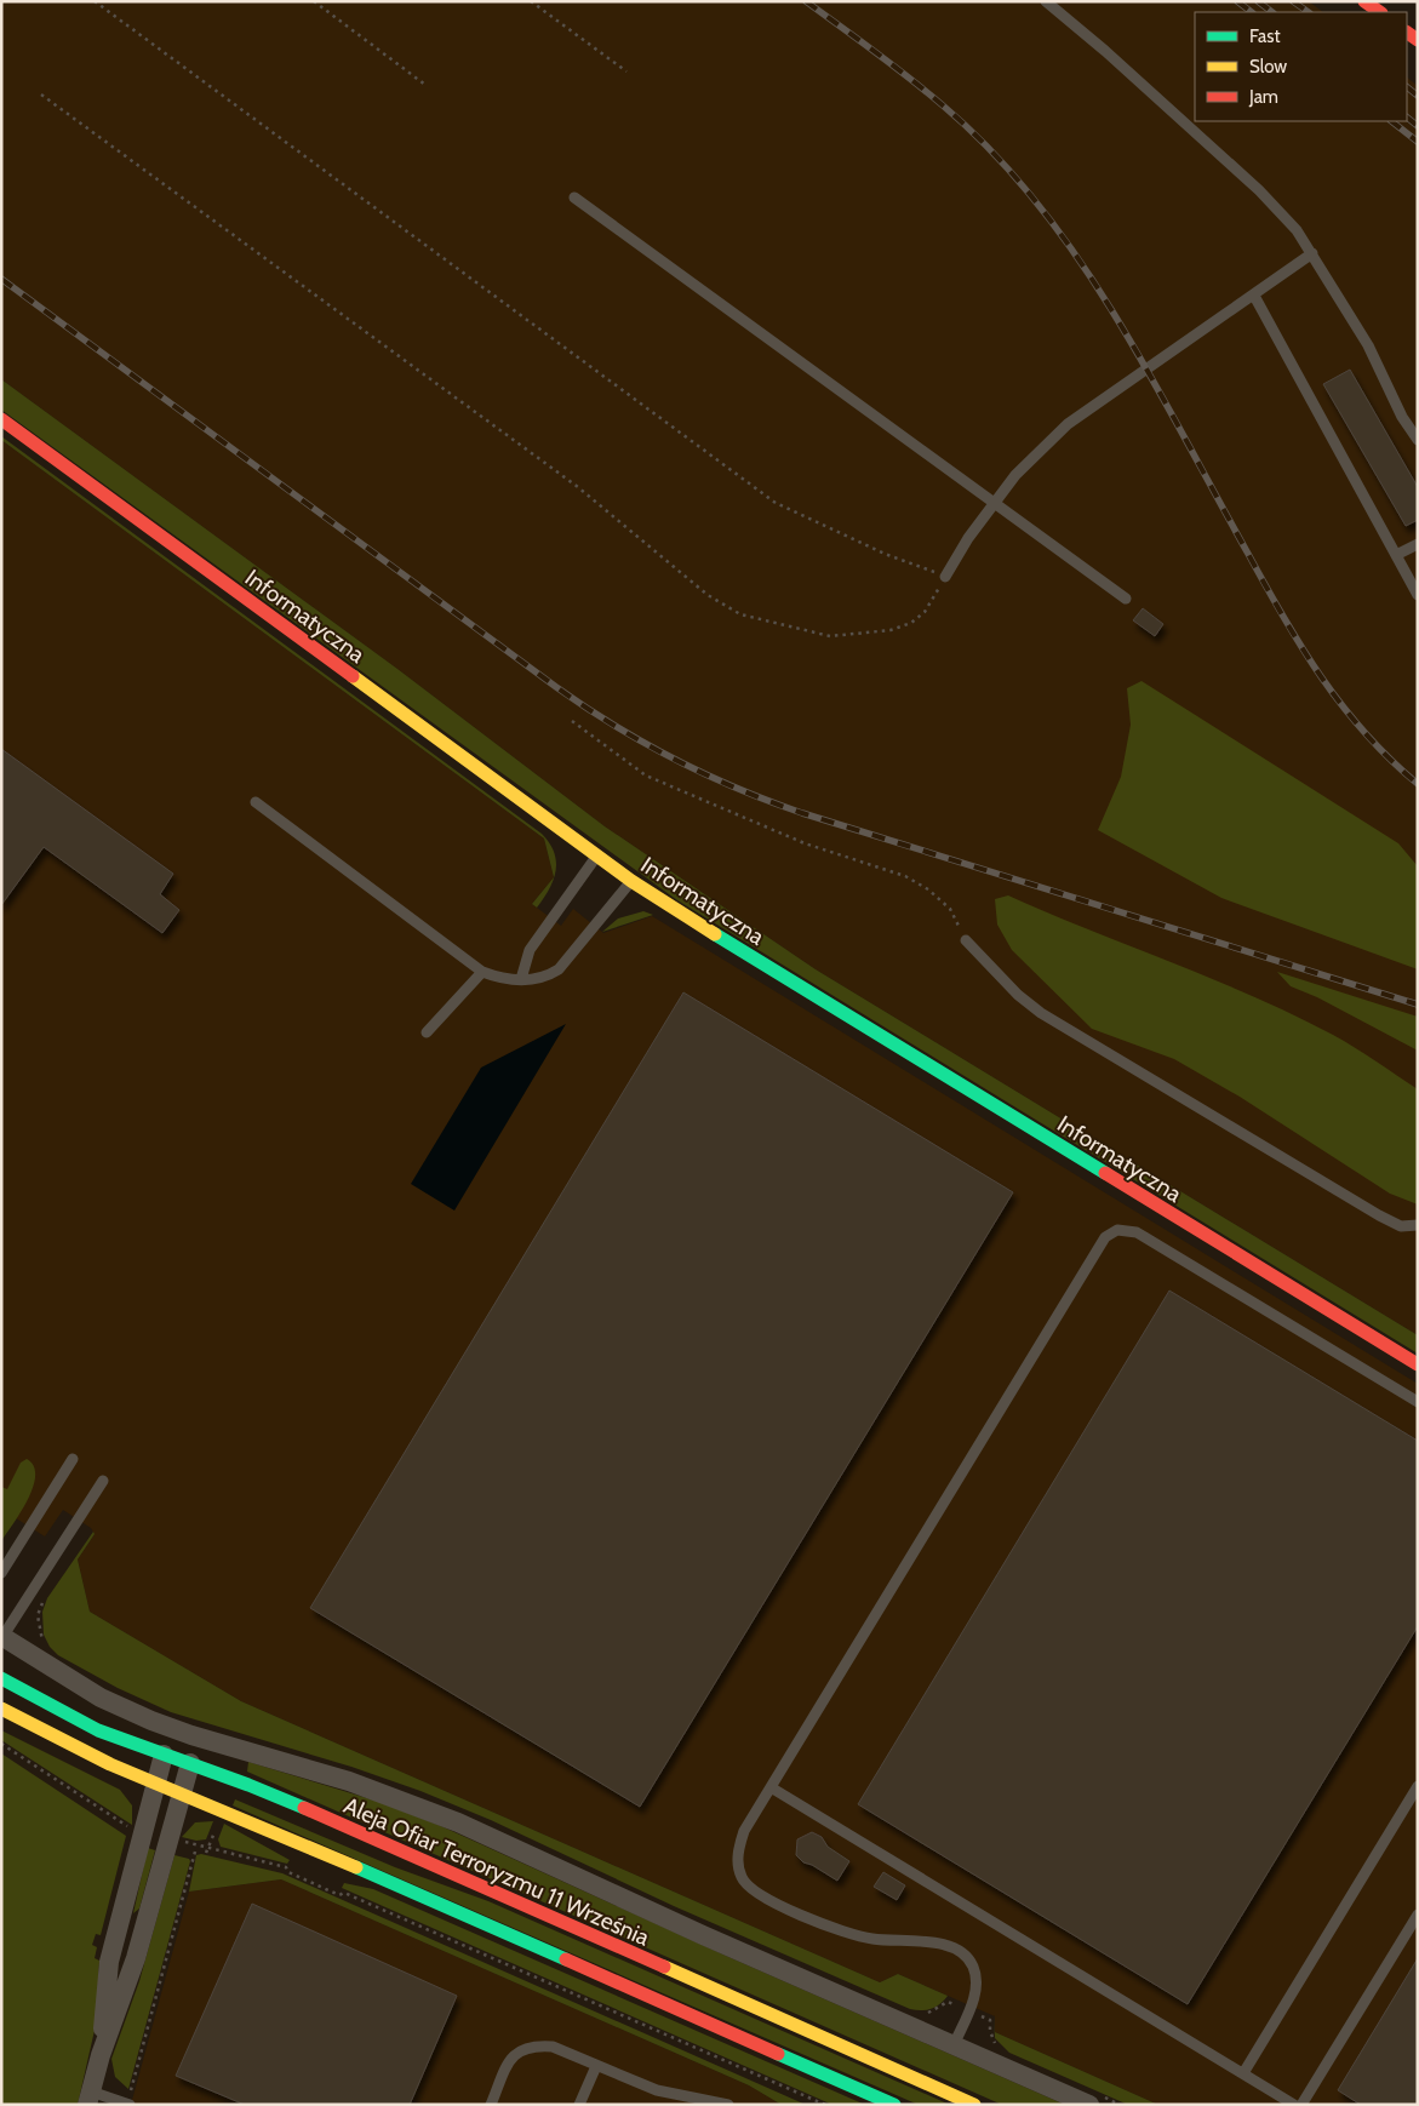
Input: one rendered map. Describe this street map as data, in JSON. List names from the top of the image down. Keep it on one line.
{"streets":{"street":["Informatyczna","Aleja Ofiar Terroryzmu 11 Września"]},"legend":["Fast","Slow","Jam"]}
